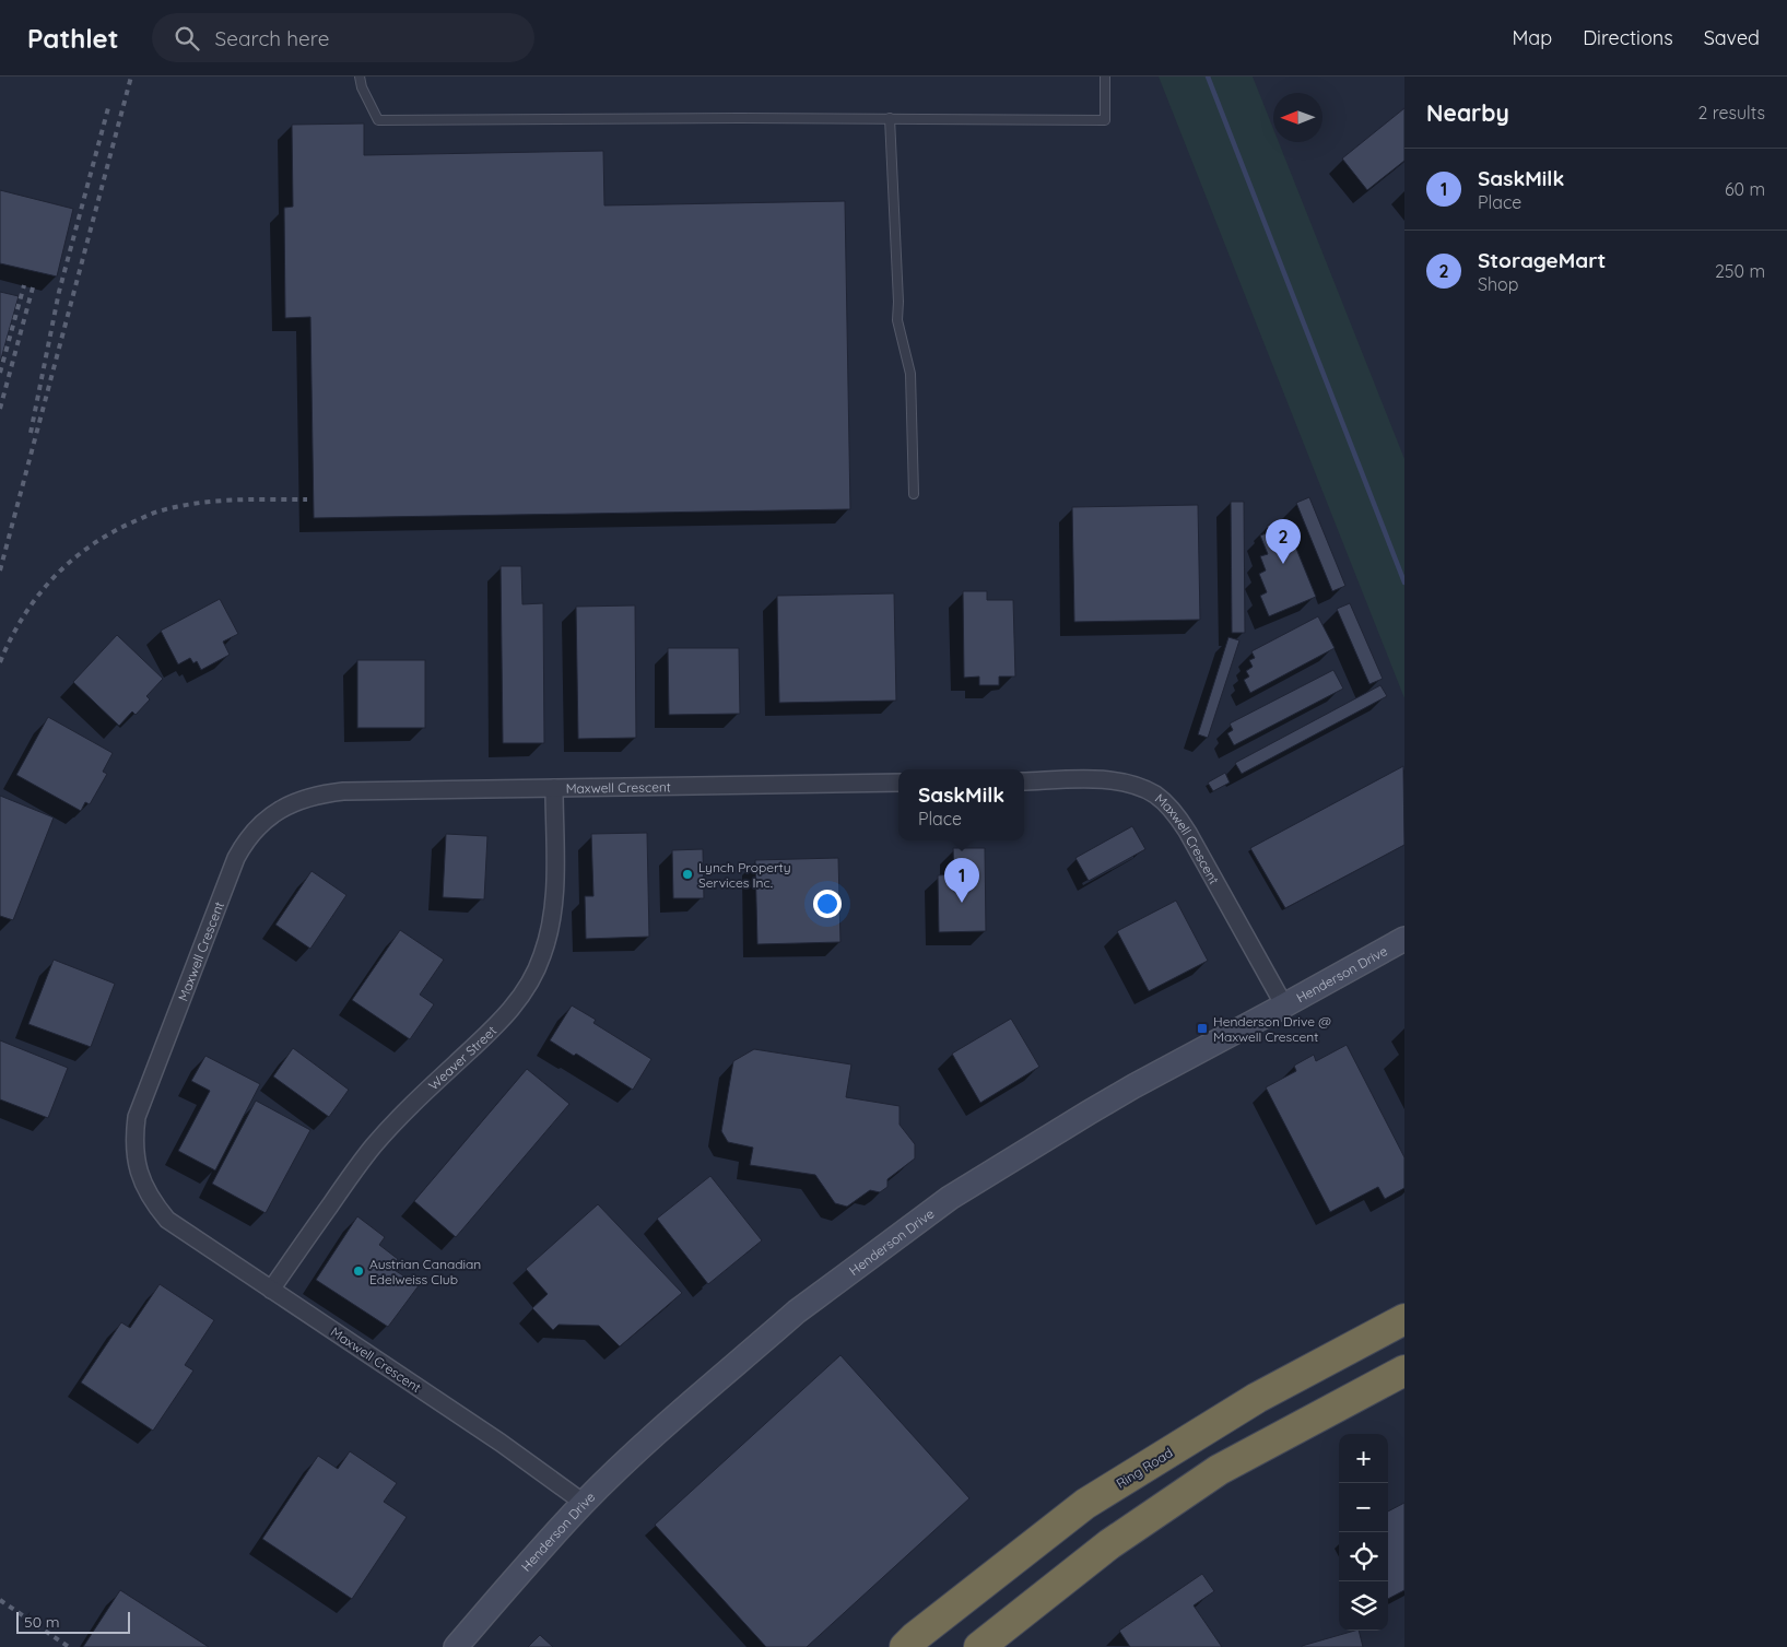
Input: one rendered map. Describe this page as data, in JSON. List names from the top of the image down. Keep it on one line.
{"streets":{"highway":["Ring Road"],"street":["Maxwell Crescent","Henderson Drive","Weaver Street"]},"crossings":[["Maxwell Crescent","Henderson Drive"],["Maxwell Crescent","Weaver Street"]],"places":{"other":["Lynch Property Services Inc.","Austrian Canadian Edelweiss Club"],"transit":["Henderson Drive @ Maxwell Crescent"]},"scale_bar":"50 m","north":"left","page":{"header":"Pathlet","search":"Search here","nav":["Map","Directions","Saved"],"heading":["Nearby","2 results"],"list":[{"mark":"1","name":"SaskMilk","note":"Place","value":"60 m"},{"mark":"2","name":"StorageMart","note":"Shop","value":"250 m"}],"pins":["2","1"],"popup":["SaskMilk","Place"],"map_buttons":["+","−"],"scale":"50 m"}}
